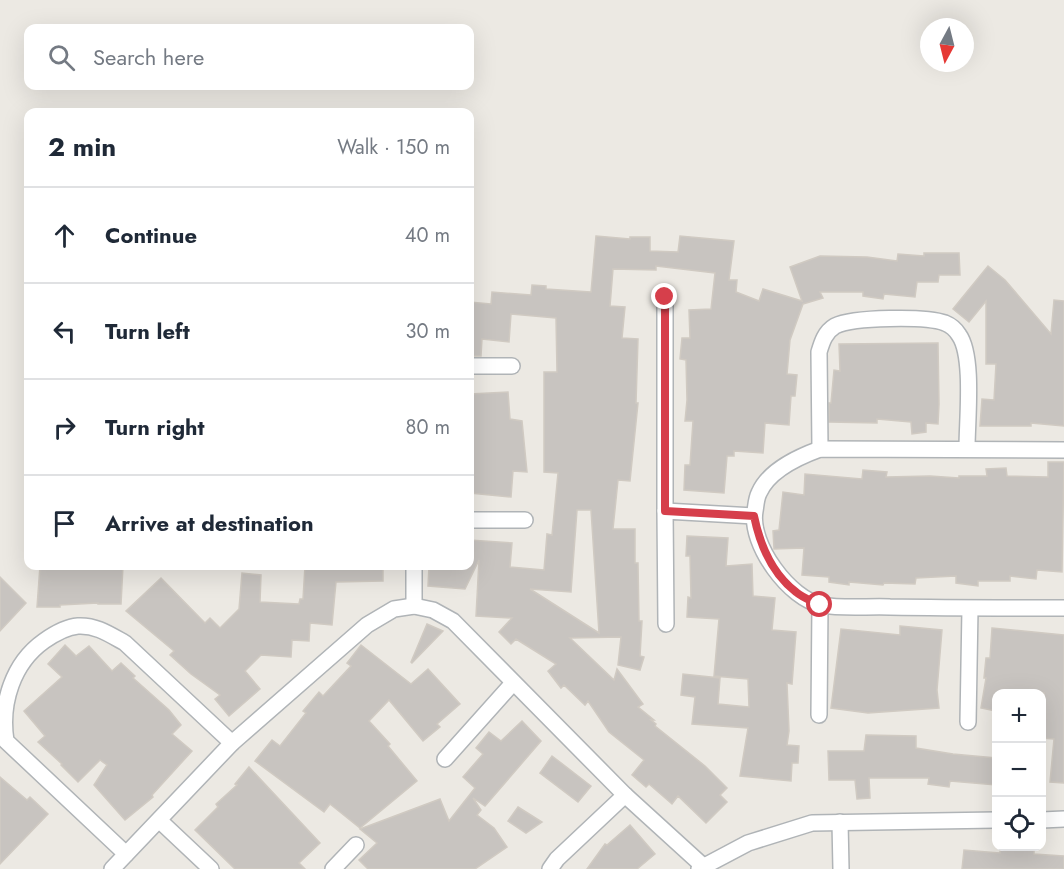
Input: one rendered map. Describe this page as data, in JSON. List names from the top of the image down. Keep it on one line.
{"north":"bottom","page":{"search":"Search here","heading":["2 min","Walk · 150 m"],"list":[["Continue","40 m"],["Turn left","30 m"],["Turn right","80 m"],"Arrive at destination"],"map_buttons":["+","−"]}}
